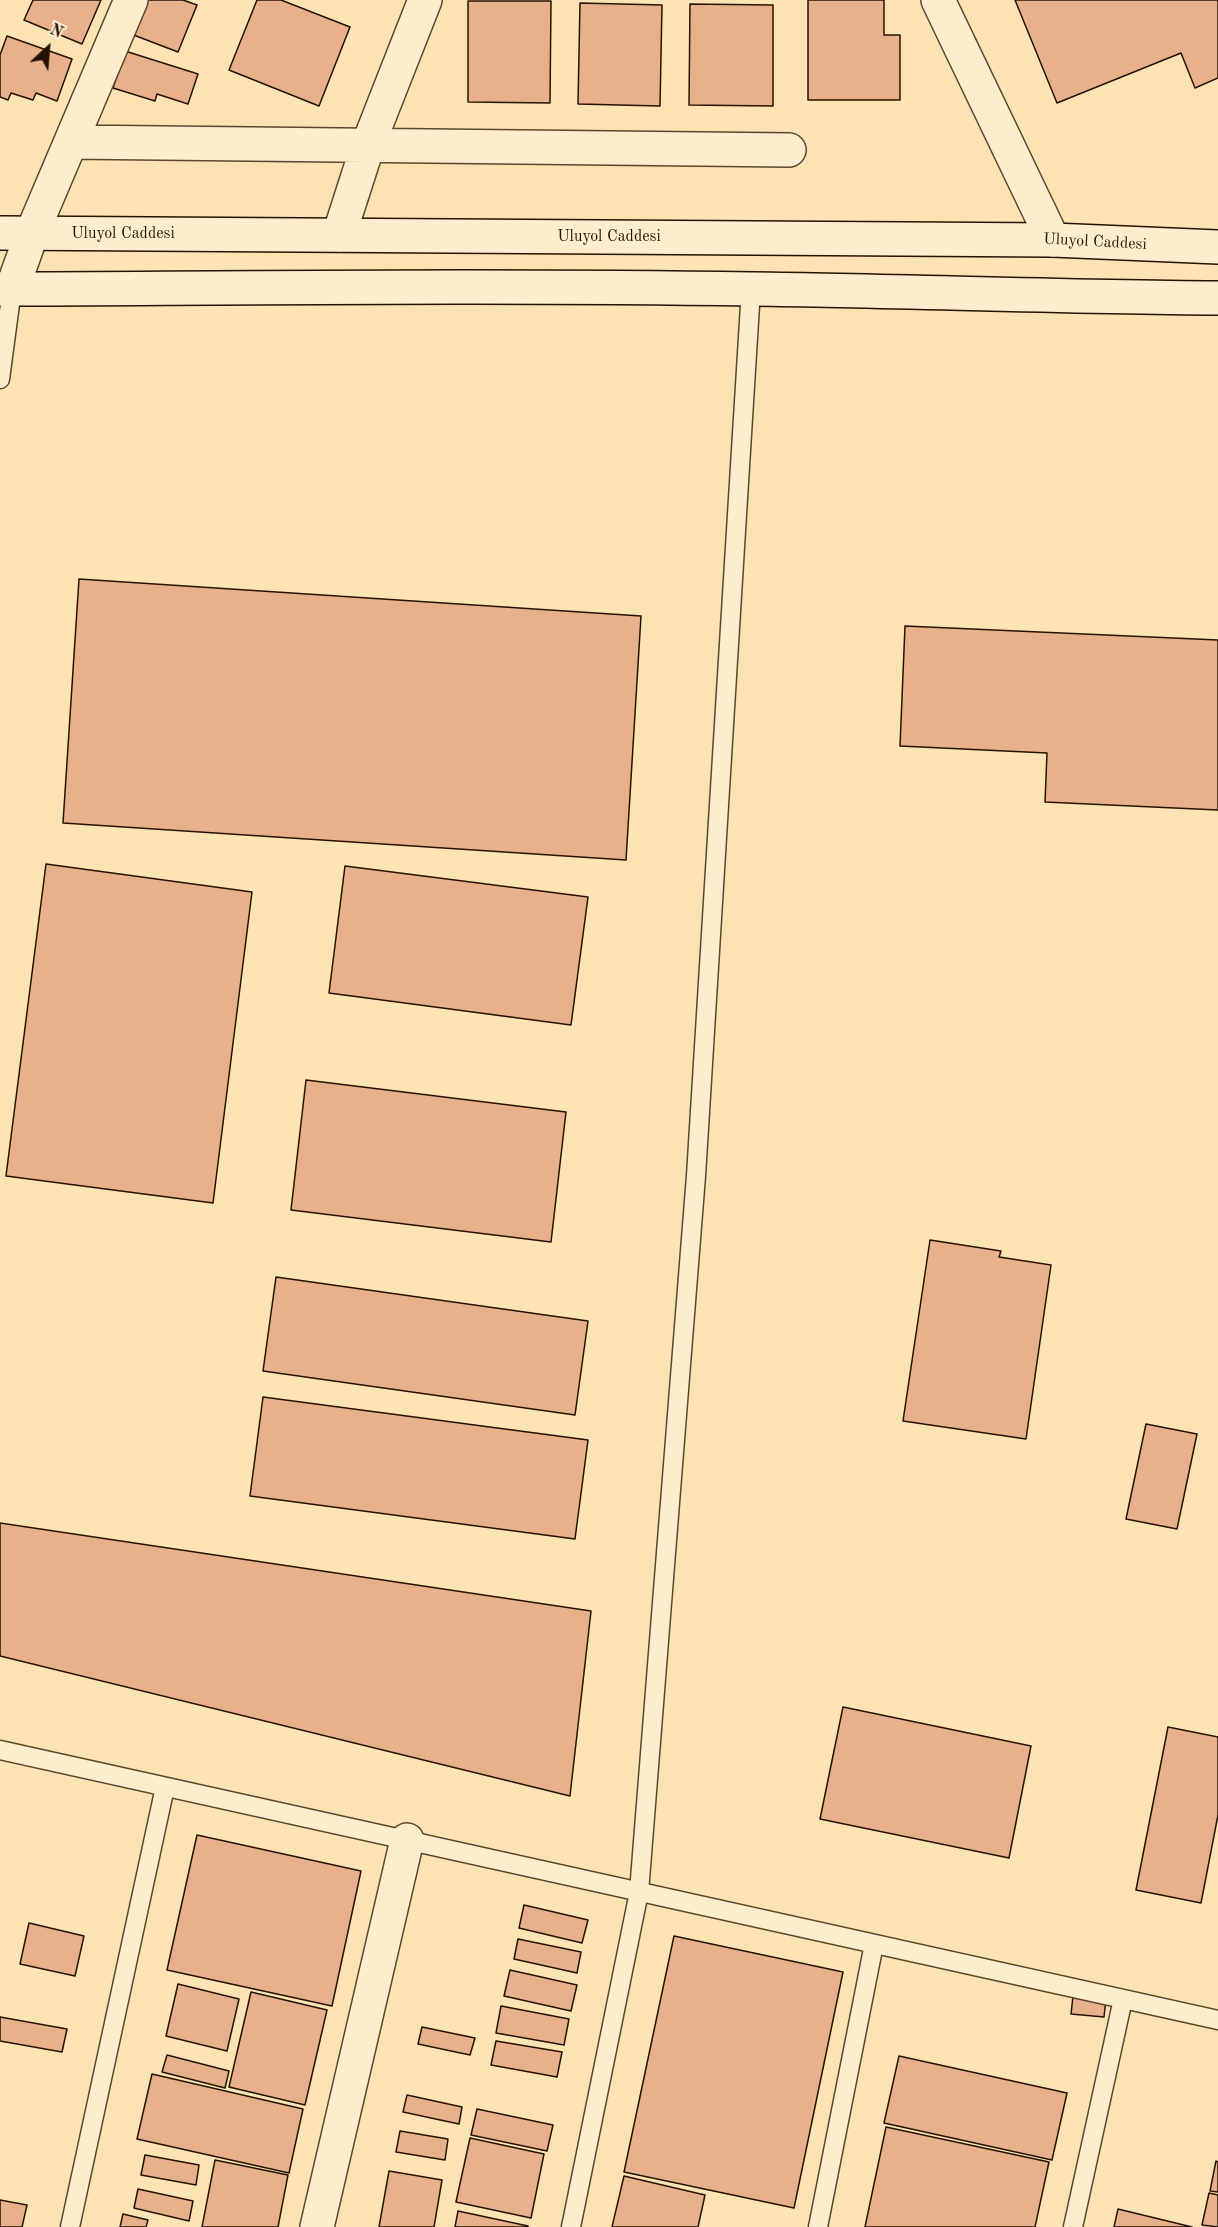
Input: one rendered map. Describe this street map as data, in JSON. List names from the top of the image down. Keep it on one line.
{"streets":{"main road":["Uluyol Caddesi"]},"north":"top right"}
